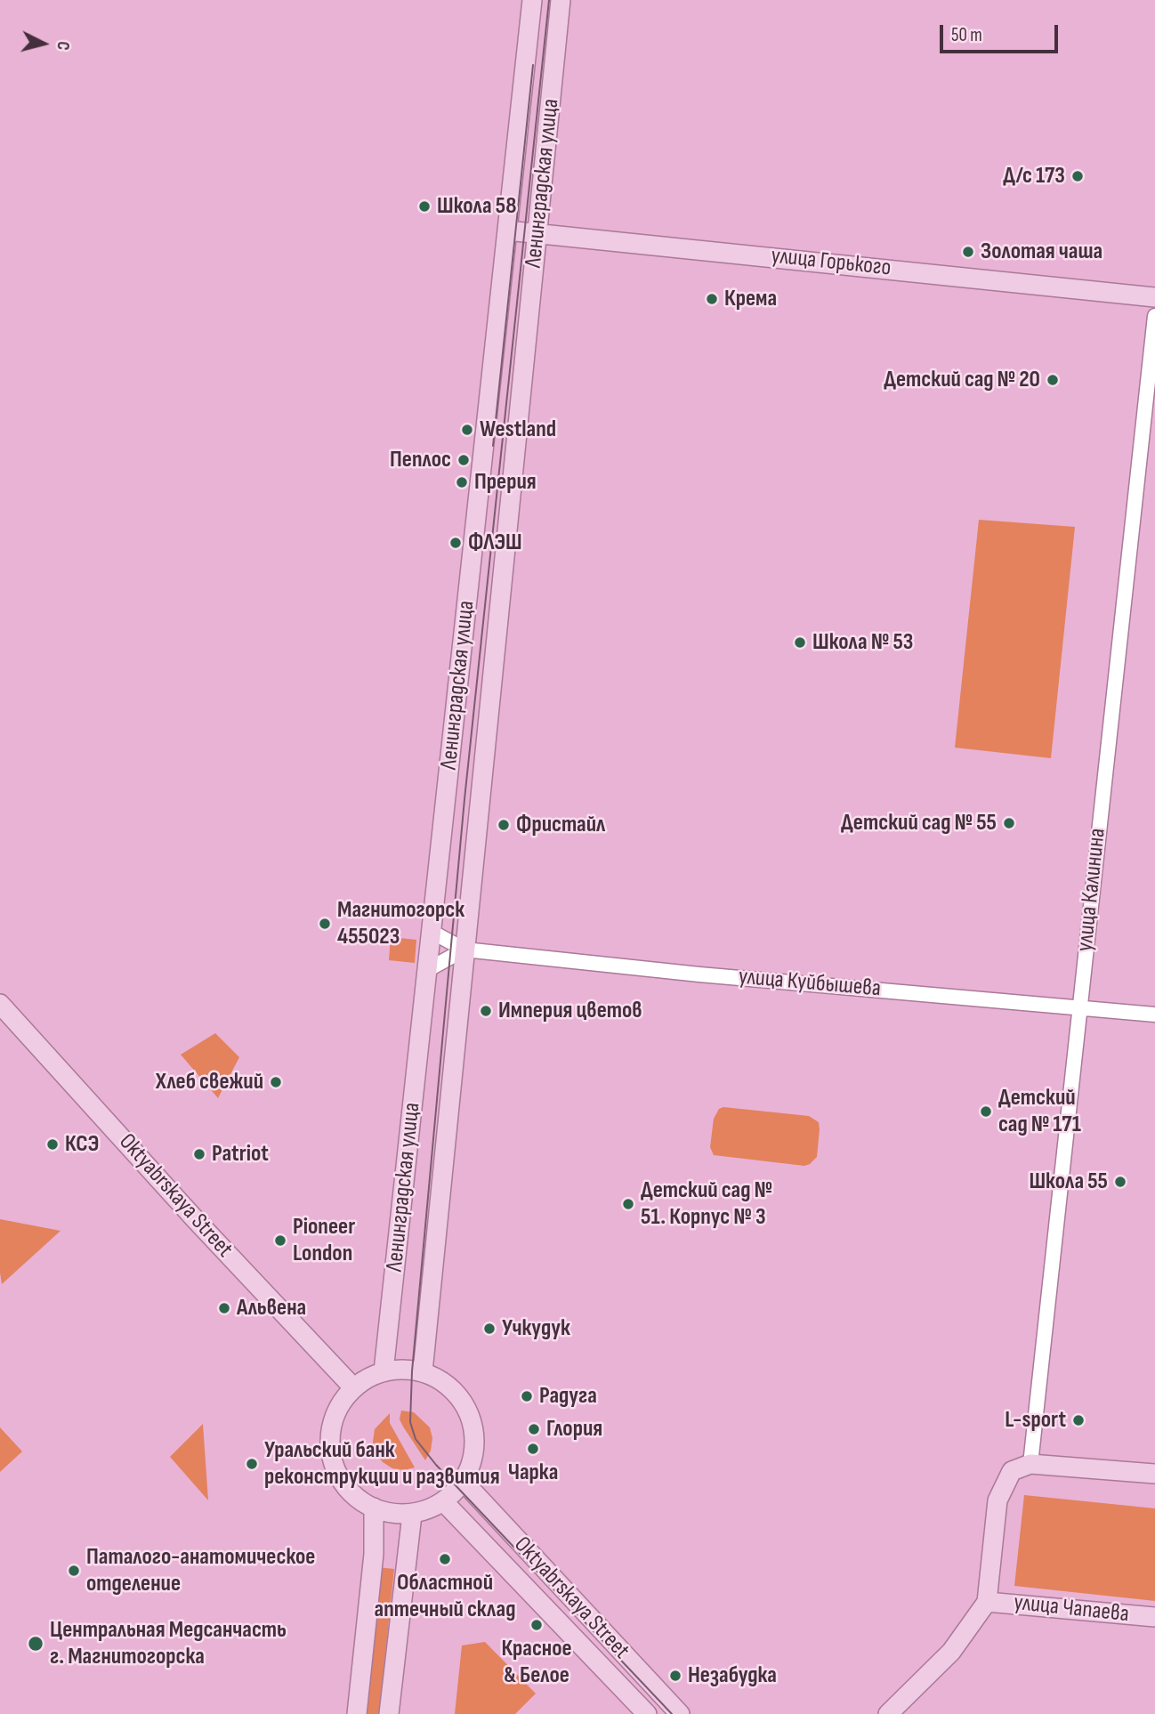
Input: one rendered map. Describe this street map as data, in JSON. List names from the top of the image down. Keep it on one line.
{"streets":{"main road":["Ленинградская улица","улица Горького","Oktyabrskaya Street","улица Чапаева"],"street":["улица Калинина","улица Куйбышева"]},"crossings":[["Ленинградская улица","улица Горького"],["Ленинградская улица","улица Куйбышева"],["Ленинградская улица","Oktyabrskaya Street"],["улица Калинина","улица Куйбышева"],["улица Калинина","улица Чапаева"]],"places":["Д/с 173","Школа 58","Золотая чаша","Крема","Детский сад № 20","Westland","Пеплос","Прерия","ФЛЭШ","Школа № 53","Детский сад № 55","Фристайл","Магнитогорск 455023","Империя цветов","Хлеб свежий","Детский сад № 171","КСЭ","Patriot","Школа 55","Детский сад № 51. Корпус № 3","Pioneer London","Альвена","Учкудук","Радуга","L-sport","Глория","Чарка","Уральский банк реконструкции и развития","Областной аптечный склад","Паталого-анатомическое отделение","Красное & Белое","Центральная Медсанчасть г. Магнитогорска","Незабудка"],"scale_bar":"50 m","north":"right"}
